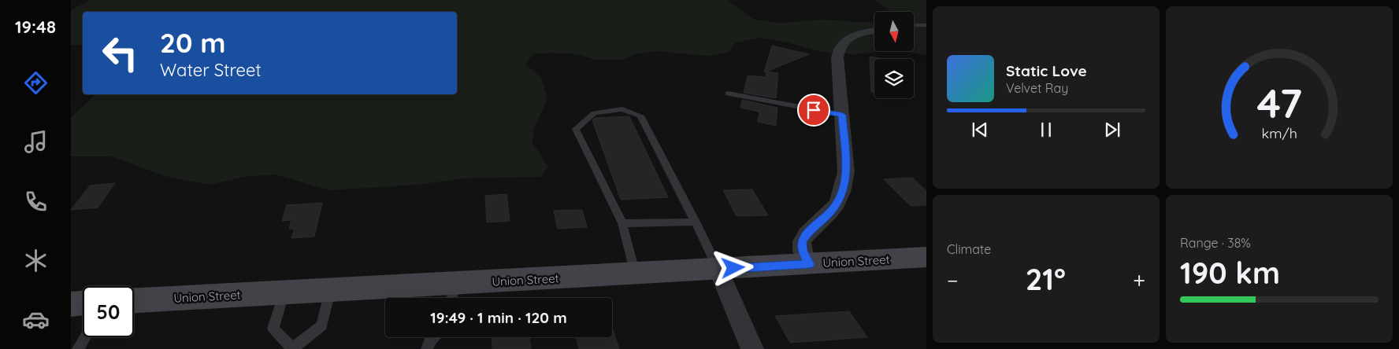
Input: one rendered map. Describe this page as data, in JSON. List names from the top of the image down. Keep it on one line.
{"streets":{"main road":["Union Street"]},"north":"bottom","page":{"tabs":"19:48","turn":["20 m","Water Street"],"song":["Static Love","Velvet Ray"],"tile":["Climate",["Range · 38%","190 km"]],"heat":["−","21°","+"],"limit":"50","trip":"19:49 · 1 min · 120 m","gauge":["47","km/h"]}}
